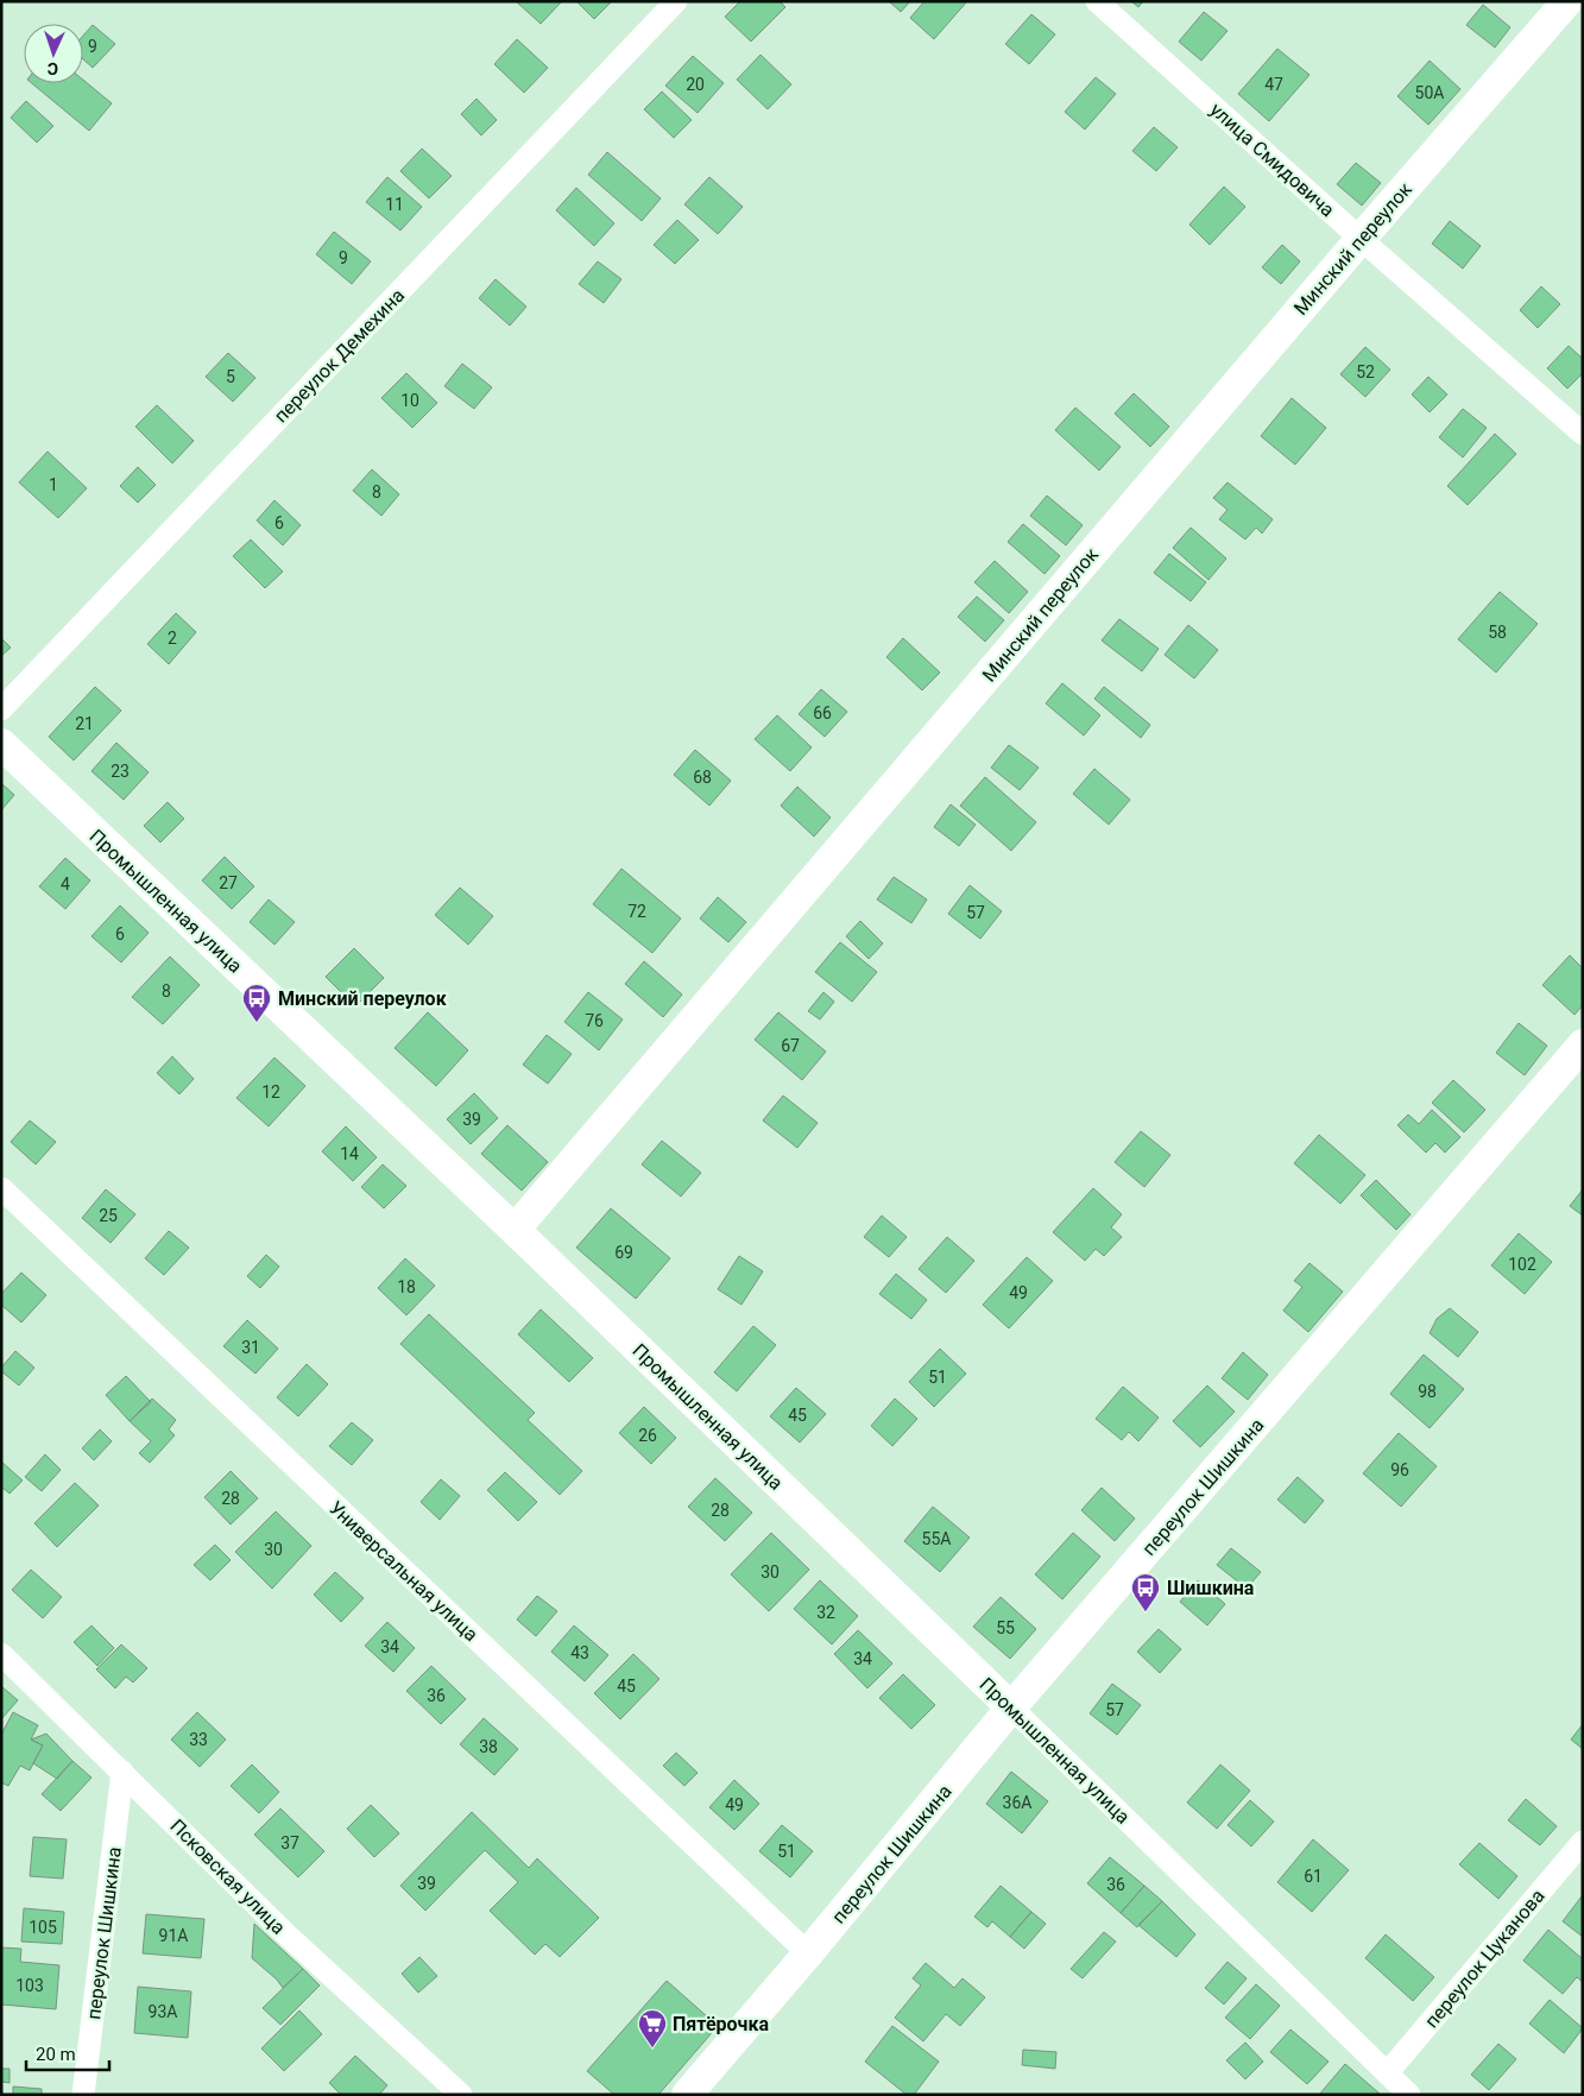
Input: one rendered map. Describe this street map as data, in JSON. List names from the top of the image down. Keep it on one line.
{"streets":{"main road":["Минский переулок","Промышленная улица","переулок Шишкина"],"street":["улица Смидовича","переулок Демехина","Универсальная улица","Псковская улица","переулок Цуканова"]},"crossings":[["улица Смидовича","Минский переулок"],["Минский переулок","Промышленная улица"],["Промышленная улица","переулок Шишкина"],["Промышленная улица","переулок Цуканова"],["переулок Шишкина","Универсальная улица"],["переулок Шишкина","Псковская улица"]],"places":{"bus stop":["Минский переулок","Шишкина"],"supermarket":["Пятёрочка"]},"house_numbers":["9","20","47","50А","11","9","52","5","10","1","8","6","58","2","66","21","23","68","27","4","72","57","6","8","76","67","12","39","14","25","69","102","18","49","31","51","98","45","26","96","28","28","55А","30","30","32","55","34","43","34","45","36","57","33","38","36А","49","37","51","61","39","36","105","91А","103","93А"],"scale_bar":"20 m","north":"bottom"}
